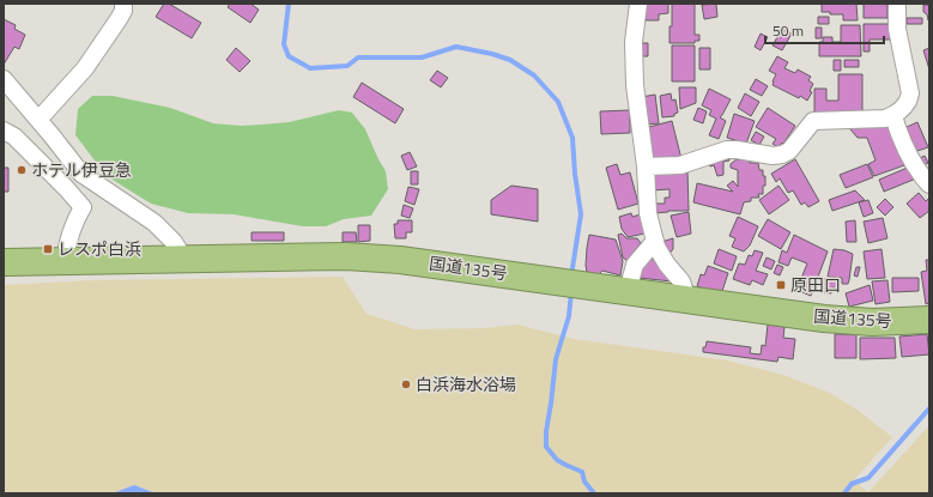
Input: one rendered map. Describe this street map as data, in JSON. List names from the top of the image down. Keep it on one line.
{"streets":{"highway":["国道135号"]},"places":{"other":["ホテル伊豆急","白浜海水浴場"],"transit":["レスポ白浜","原田口"]},"scale_bar":"50 m"}
